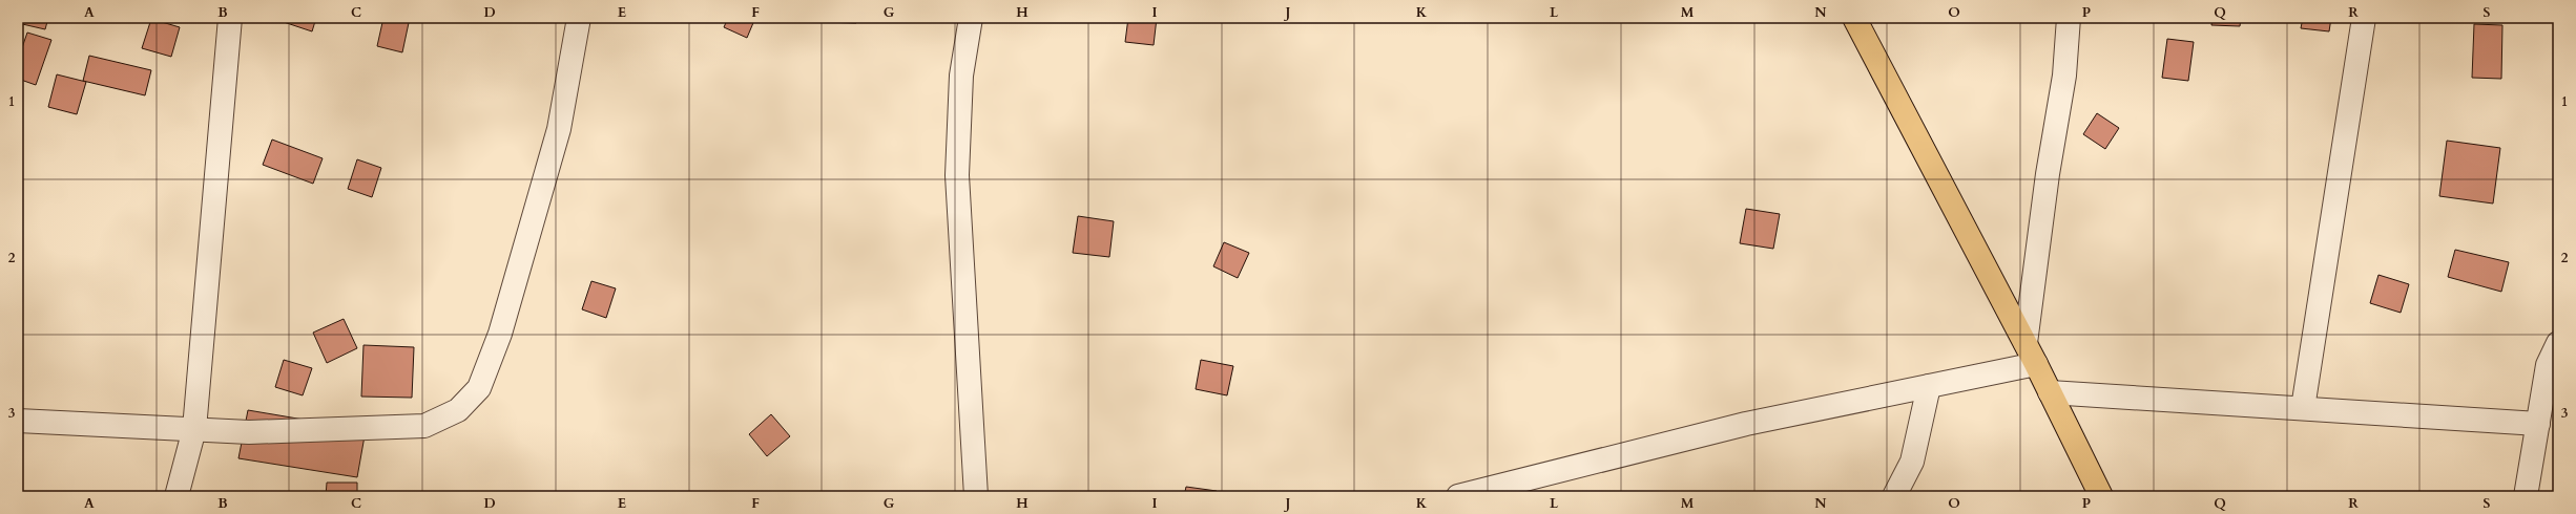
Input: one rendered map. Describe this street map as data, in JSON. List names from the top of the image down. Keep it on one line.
{"grid":{"columns":["A","B","C","D","E","F","G","H","I","J","K","L","M","N","O","P","Q","R","S"],"rows":["1","2","3"]}}
